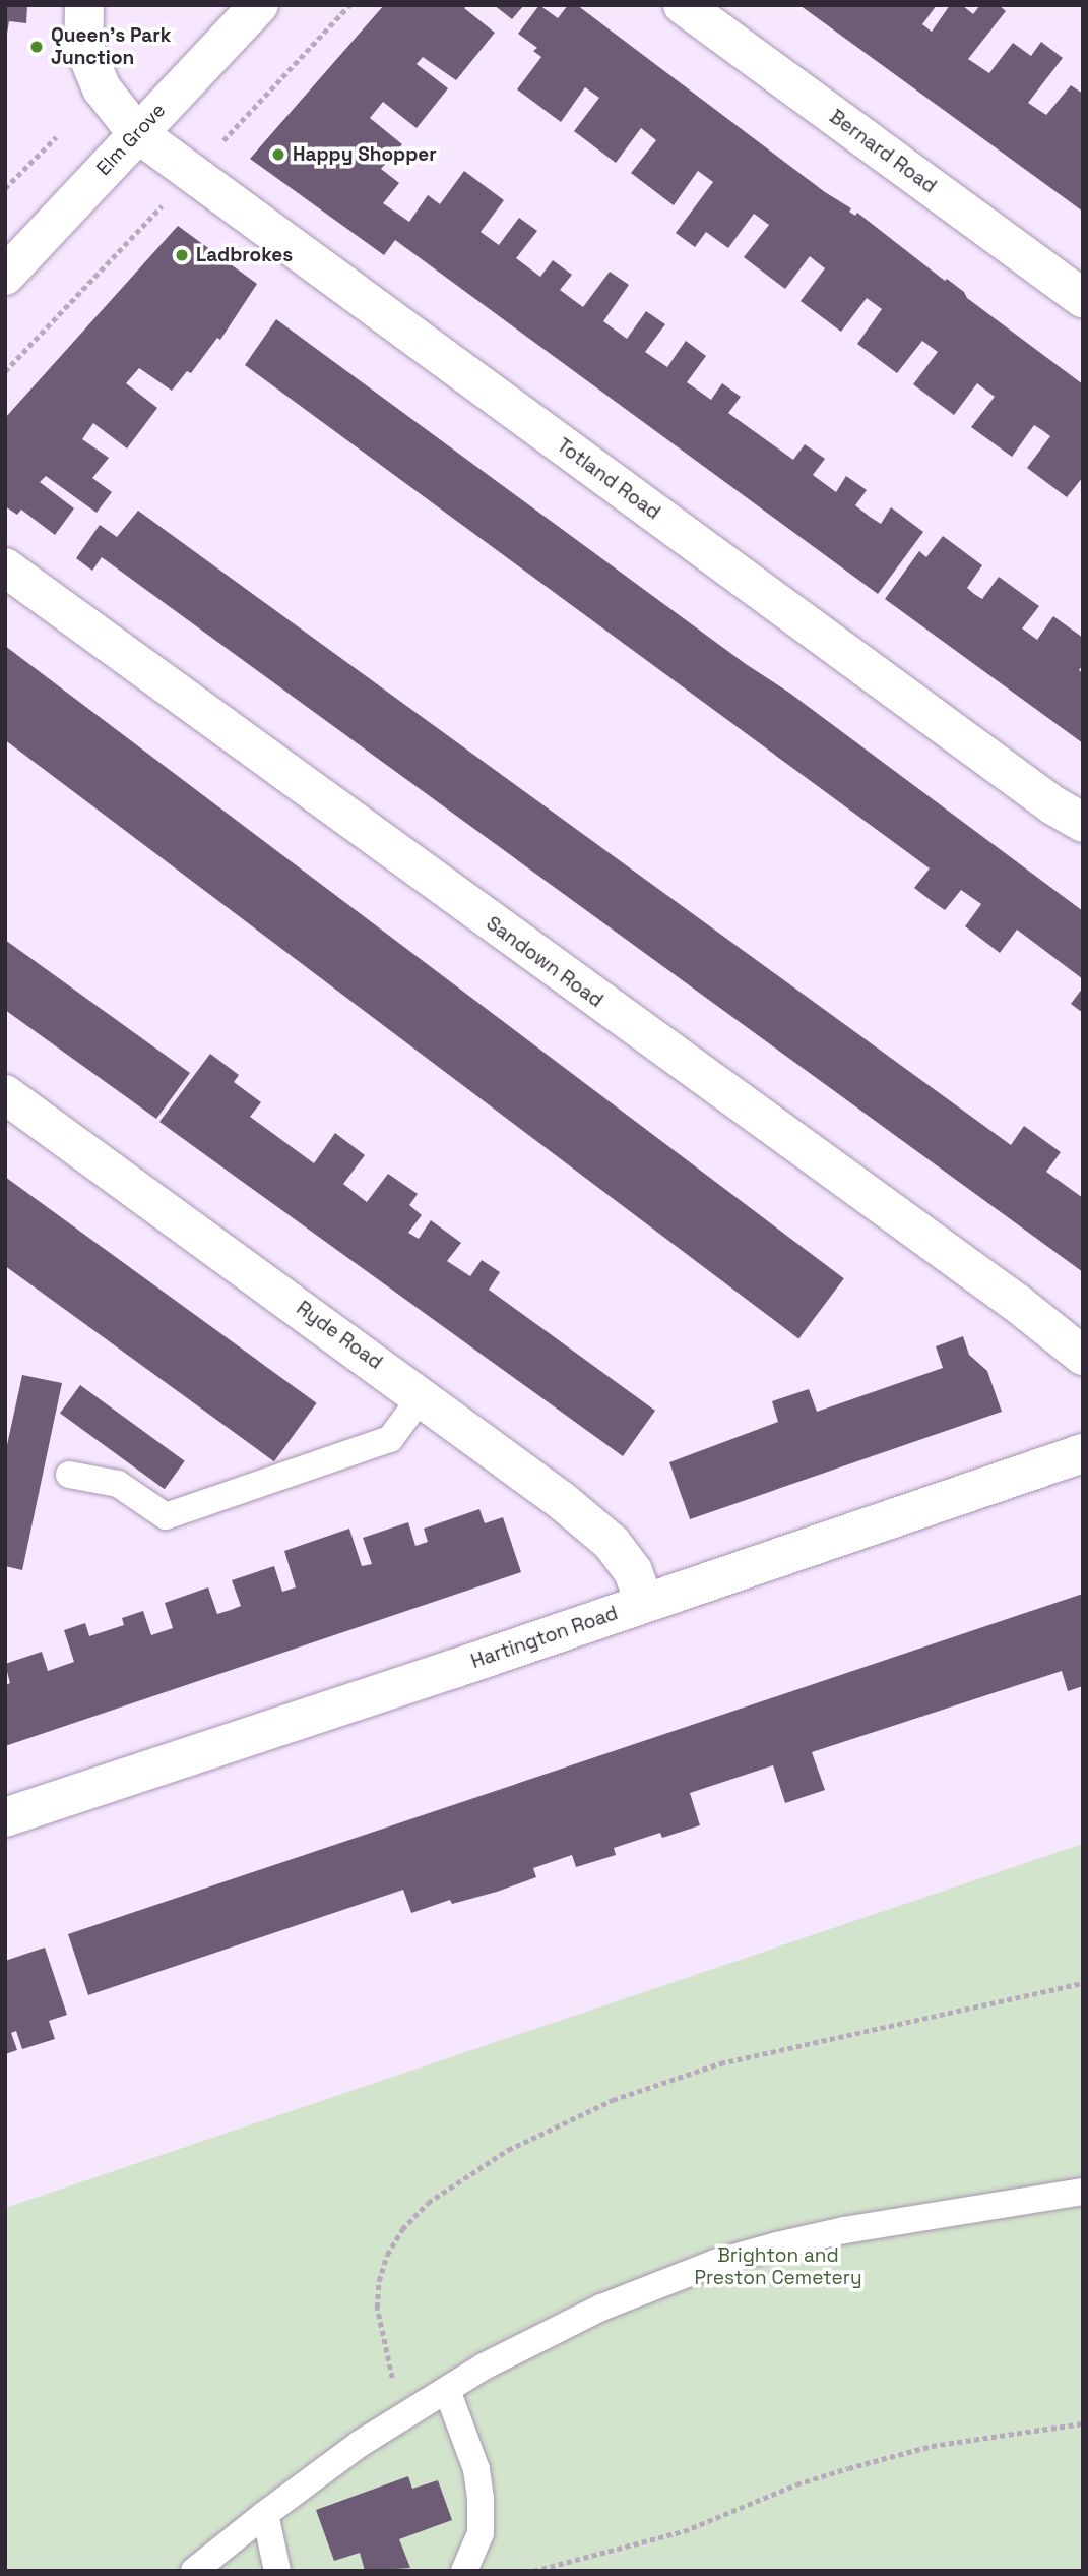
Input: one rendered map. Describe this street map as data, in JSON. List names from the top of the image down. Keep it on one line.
{"streets":{"street":["Elm Grove","Bernard Road","Totland Road","Sandown Road","Ryde Road","Hartington Road"]},"crossings":[["Elm Grove","Totland Road"],["Ryde Road","Hartington Road"]],"parks":["Brighton and Preston Cemetery"],"places":["Queen's Park Junction","Happy Shopper","Ladbrokes"]}
